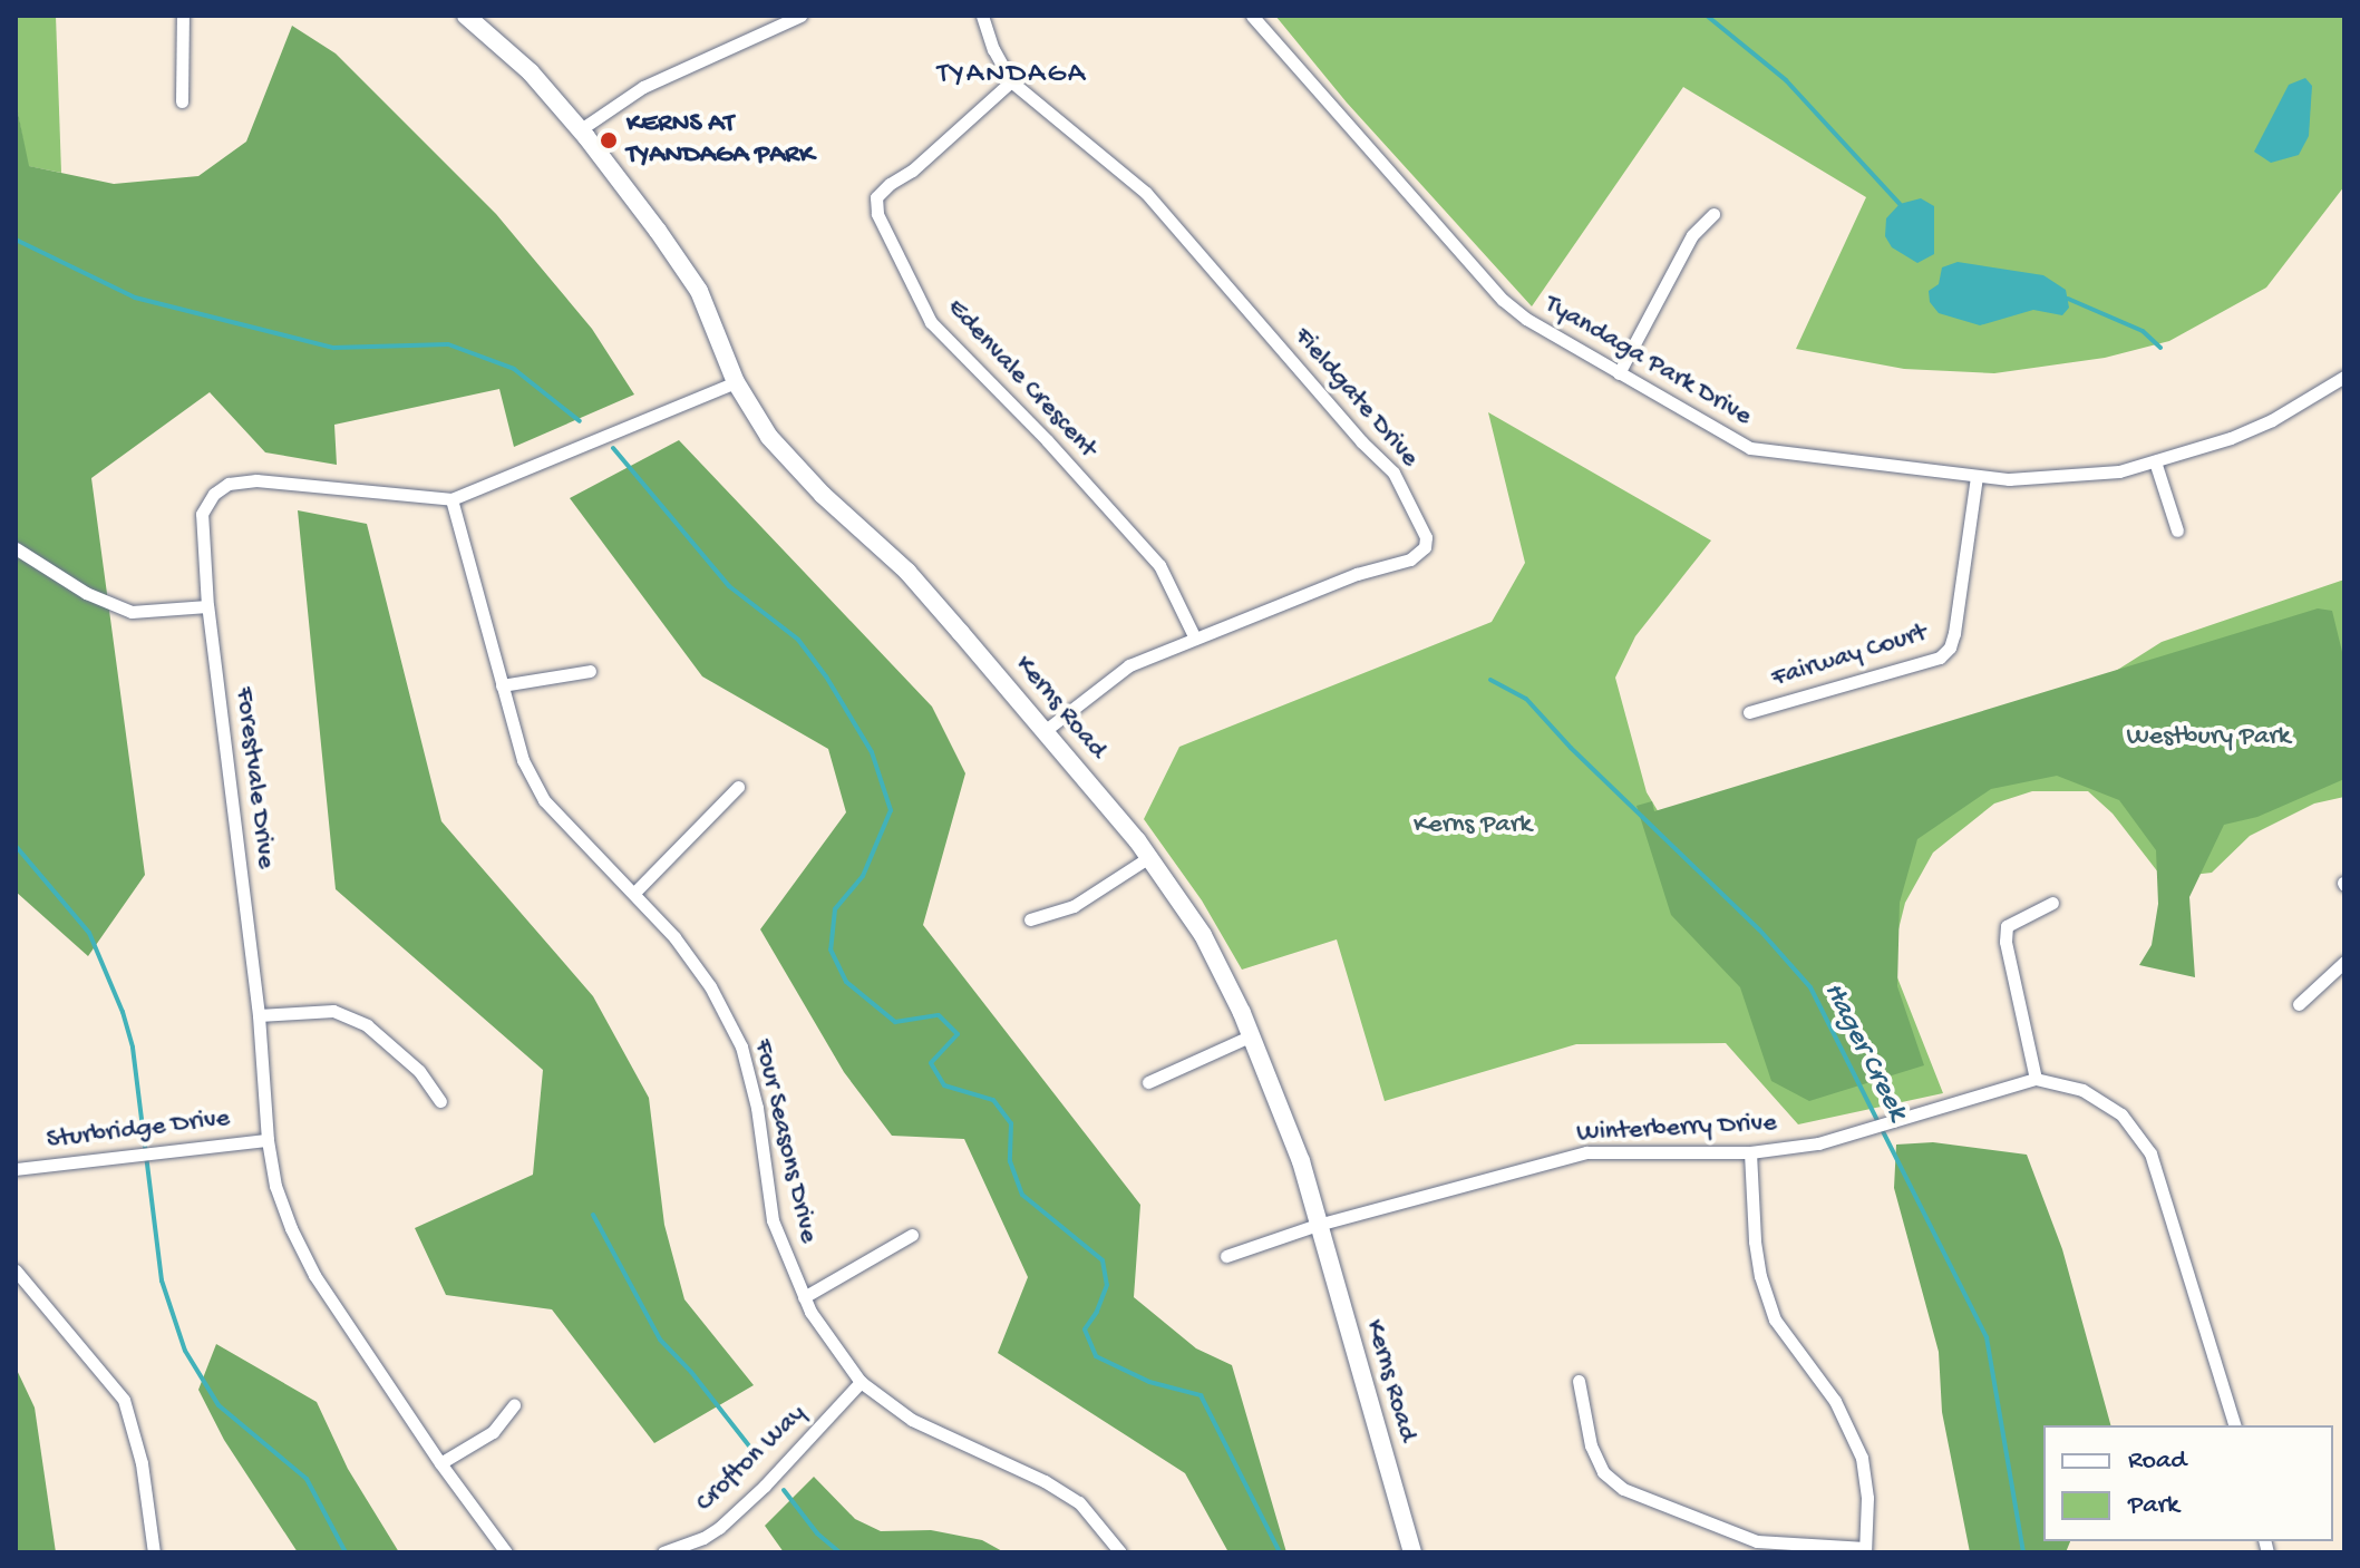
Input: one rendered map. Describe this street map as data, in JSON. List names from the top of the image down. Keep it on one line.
{"streets":{"street":["Tyandaga Park Drive","Edenvale Crescent","Fieldgate Drive","Fairway Court","Kerns Road","Forestvale Drive","Winterberry Drive","Sturbridge Drive","Four Seasons Drive","Crofton Way"]},"crossings":[["Tyandaga Park Drive","Fairway Court"],["Edenvale Crescent","Fieldgate Drive"],["Fieldgate Drive","Kerns Road"],["Kerns Road","Forestvale Drive"],["Kerns Road","Winterberry Drive"],["Forestvale Drive","Sturbridge Drive"],["Forestvale Drive","Four Seasons Drive"],["Four Seasons Drive","Crofton Way"]],"districts":["TYANDAGA"],"water":["Hager Creek"],"parks":["Westbury Park","Kerns Park"],"places":["KERNS AT TYANDAGA PARK"],"legend":["Road","Park"]}
